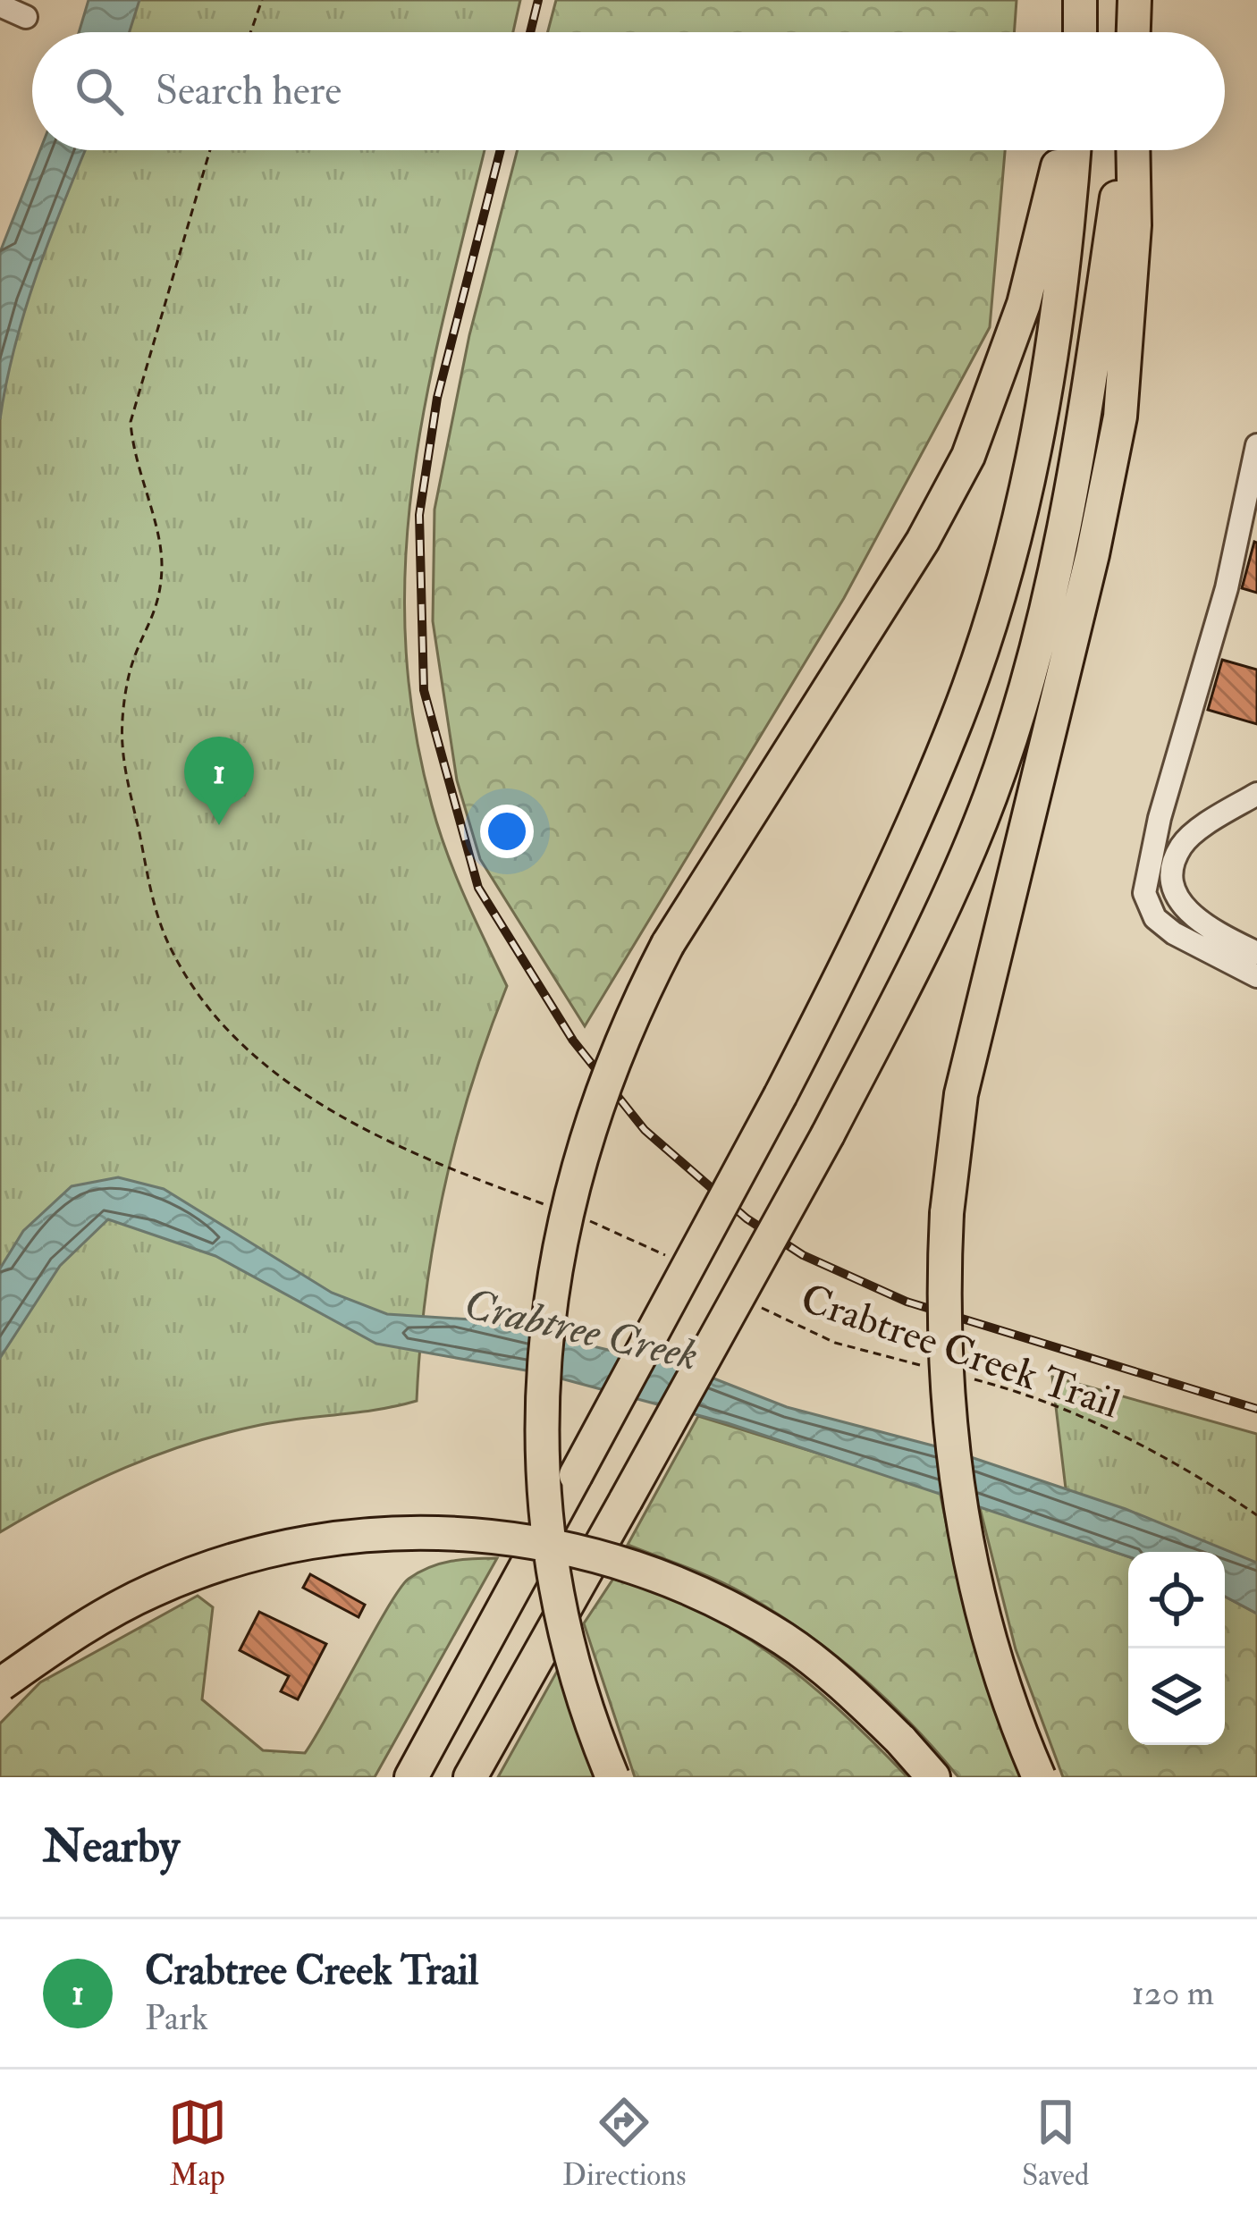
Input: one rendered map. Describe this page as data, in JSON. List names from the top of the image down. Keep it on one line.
{"streets":{"path":["Crabtree Creek Trail"]},"water":["Crabtree Creek"],"page":{"search":"Search here","pins":"1","heading":"Nearby","list":[{"mark":"1","name":"Crabtree Creek Trail","note":"Park","value":"120 m"}],"nav":["Map","Directions","Saved"]}}
